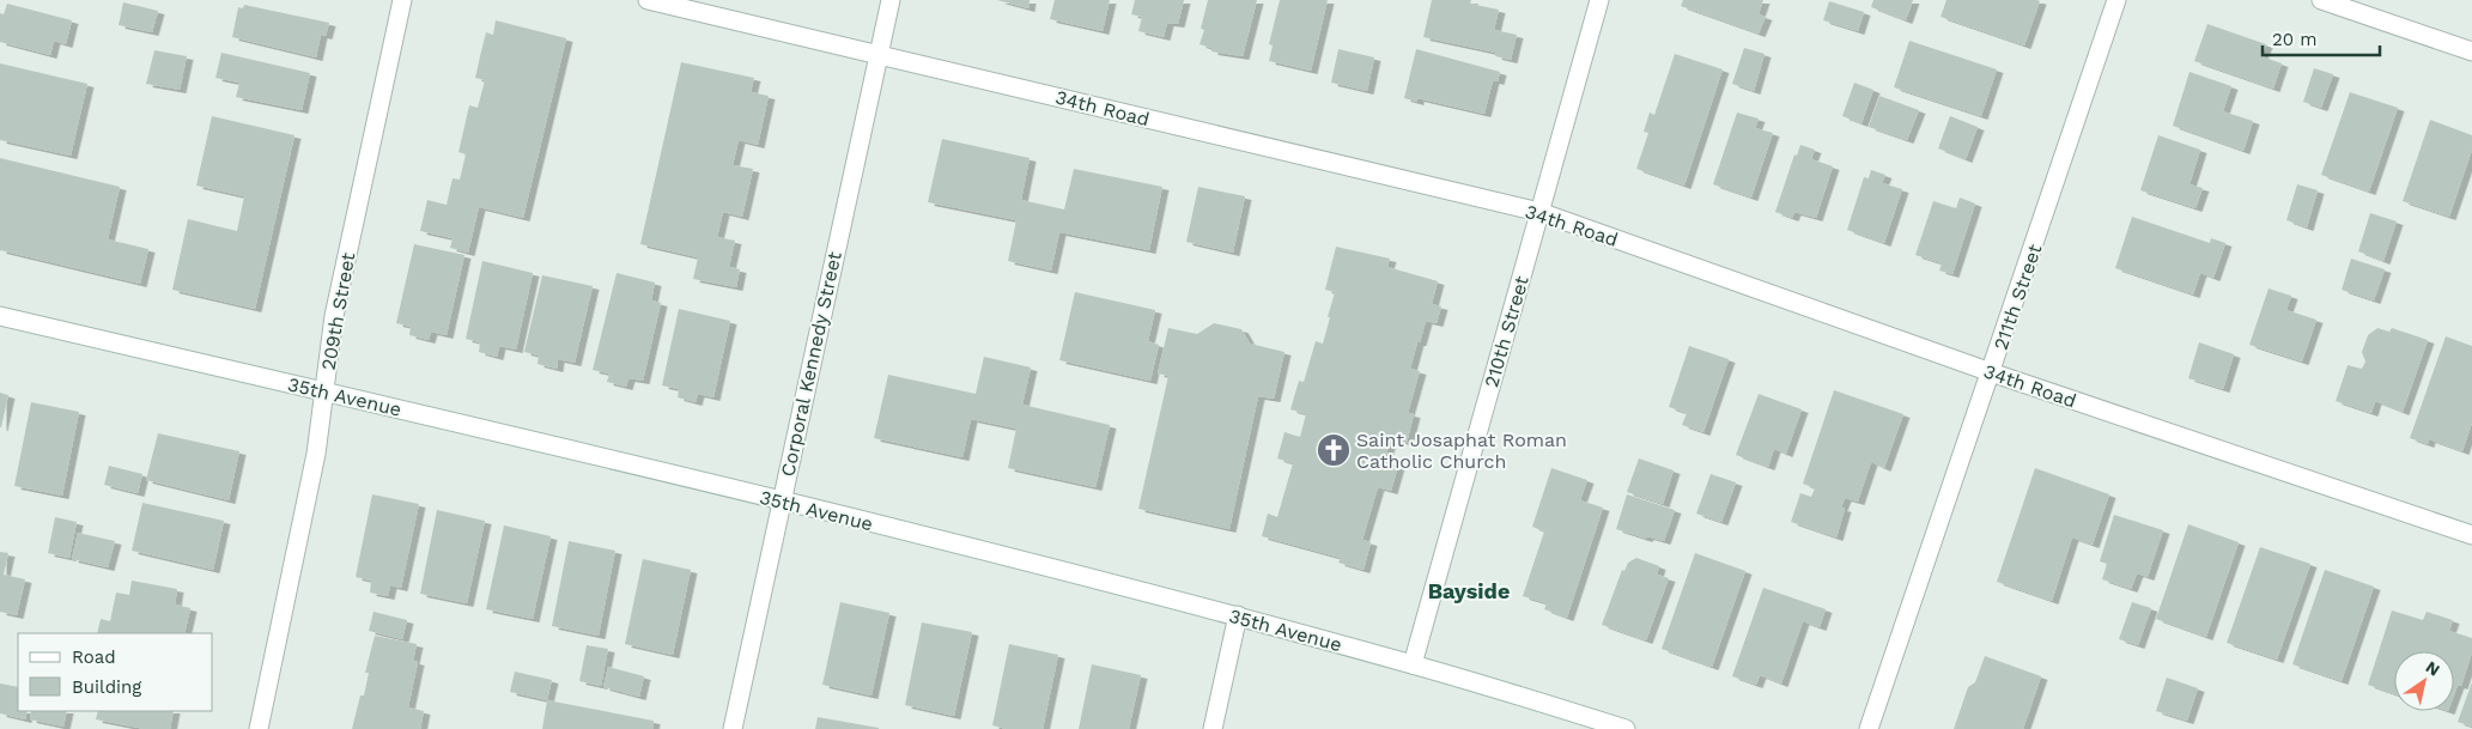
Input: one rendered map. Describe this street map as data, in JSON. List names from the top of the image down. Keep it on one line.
{"streets":{"street":["34th Road","211th Street","209th Street","210th Street","Corporal Kennedy Street","35th Avenue"]},"crossings":[["34th Road","211th Street"],["34th Road","210th Street"],["34th Road","Corporal Kennedy Street"],["209th Street","35th Avenue"],["210th Street","35th Avenue"],["Corporal Kennedy Street","35th Avenue"]],"districts":["Bayside"],"places":{"church":["Saint Josaphat Roman Catholic Church"]},"legend":["Road","Building"],"scale_bar":"20 m","north":"top right"}
